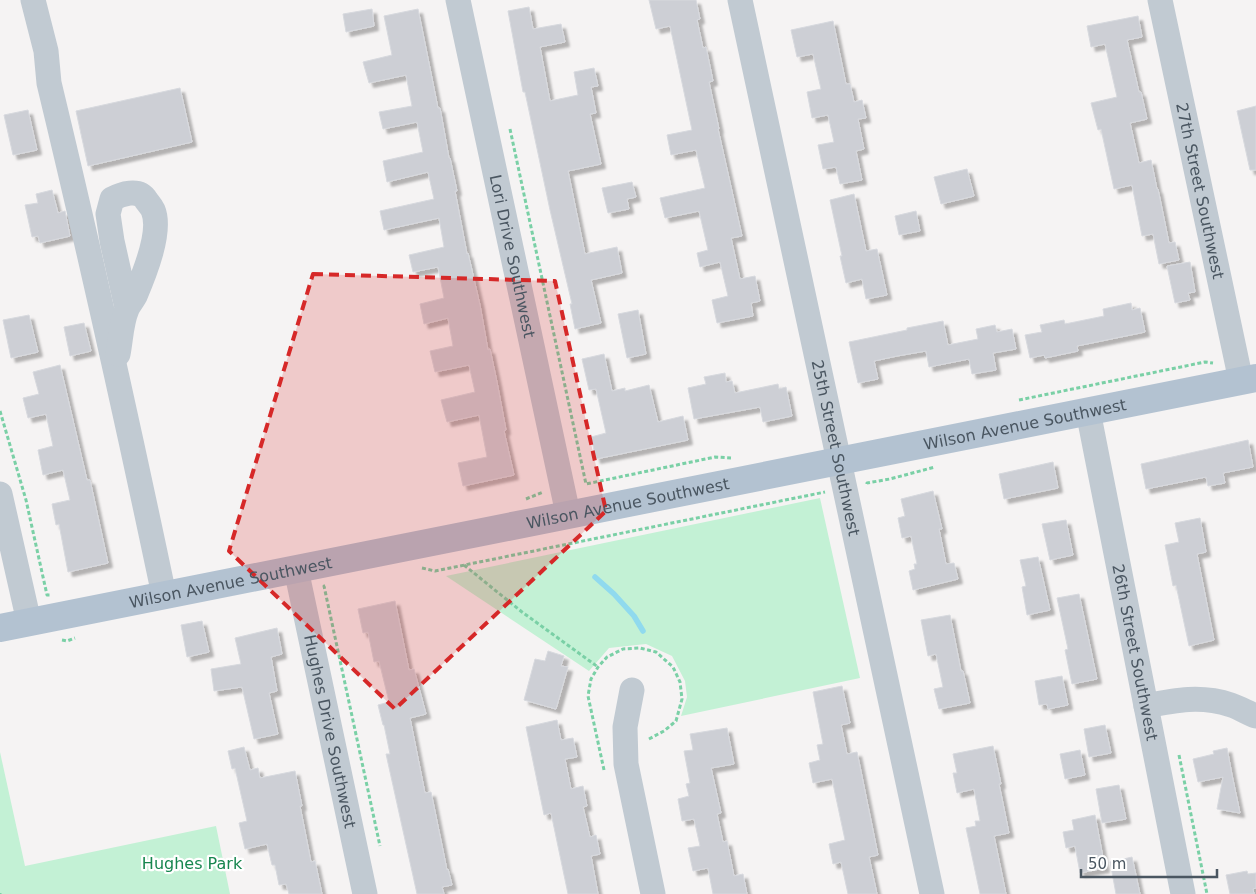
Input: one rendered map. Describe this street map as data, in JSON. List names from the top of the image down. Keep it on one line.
{"streets":{"main road":["Wilson Avenue Southwest"],"street":["27th Street Southwest","Lori Drive Southwest","25th Street Southwest","26th Street Southwest","Hughes Drive Southwest"]},"crossings":[["27th Street Southwest","Wilson Avenue Southwest"],["Lori Drive Southwest","Wilson Avenue Southwest"],["Wilson Avenue Southwest","25th Street Southwest"],["Wilson Avenue Southwest","26th Street Southwest"],["Wilson Avenue Southwest","Hughes Drive Southwest"]],"parks":["Hughes Park"],"scale_bar":"50 m"}
